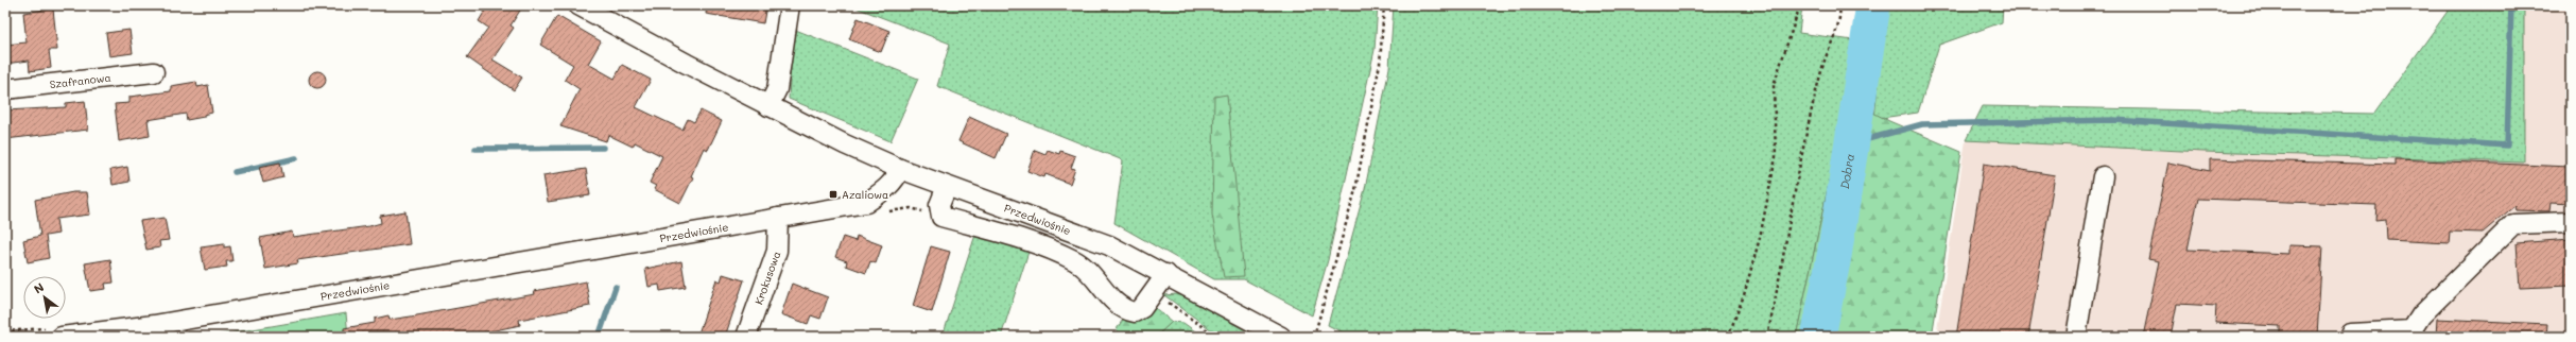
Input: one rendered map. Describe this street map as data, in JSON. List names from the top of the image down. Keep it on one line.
{"streets":{"street":["Szafranowa","Przedwiośnie","Krokusowa"]},"crossings":[["Przedwiośnie","Krokusowa"]],"water":["Dobra"],"places":{"transit":["Azaliowa"]},"north":"top left"}
